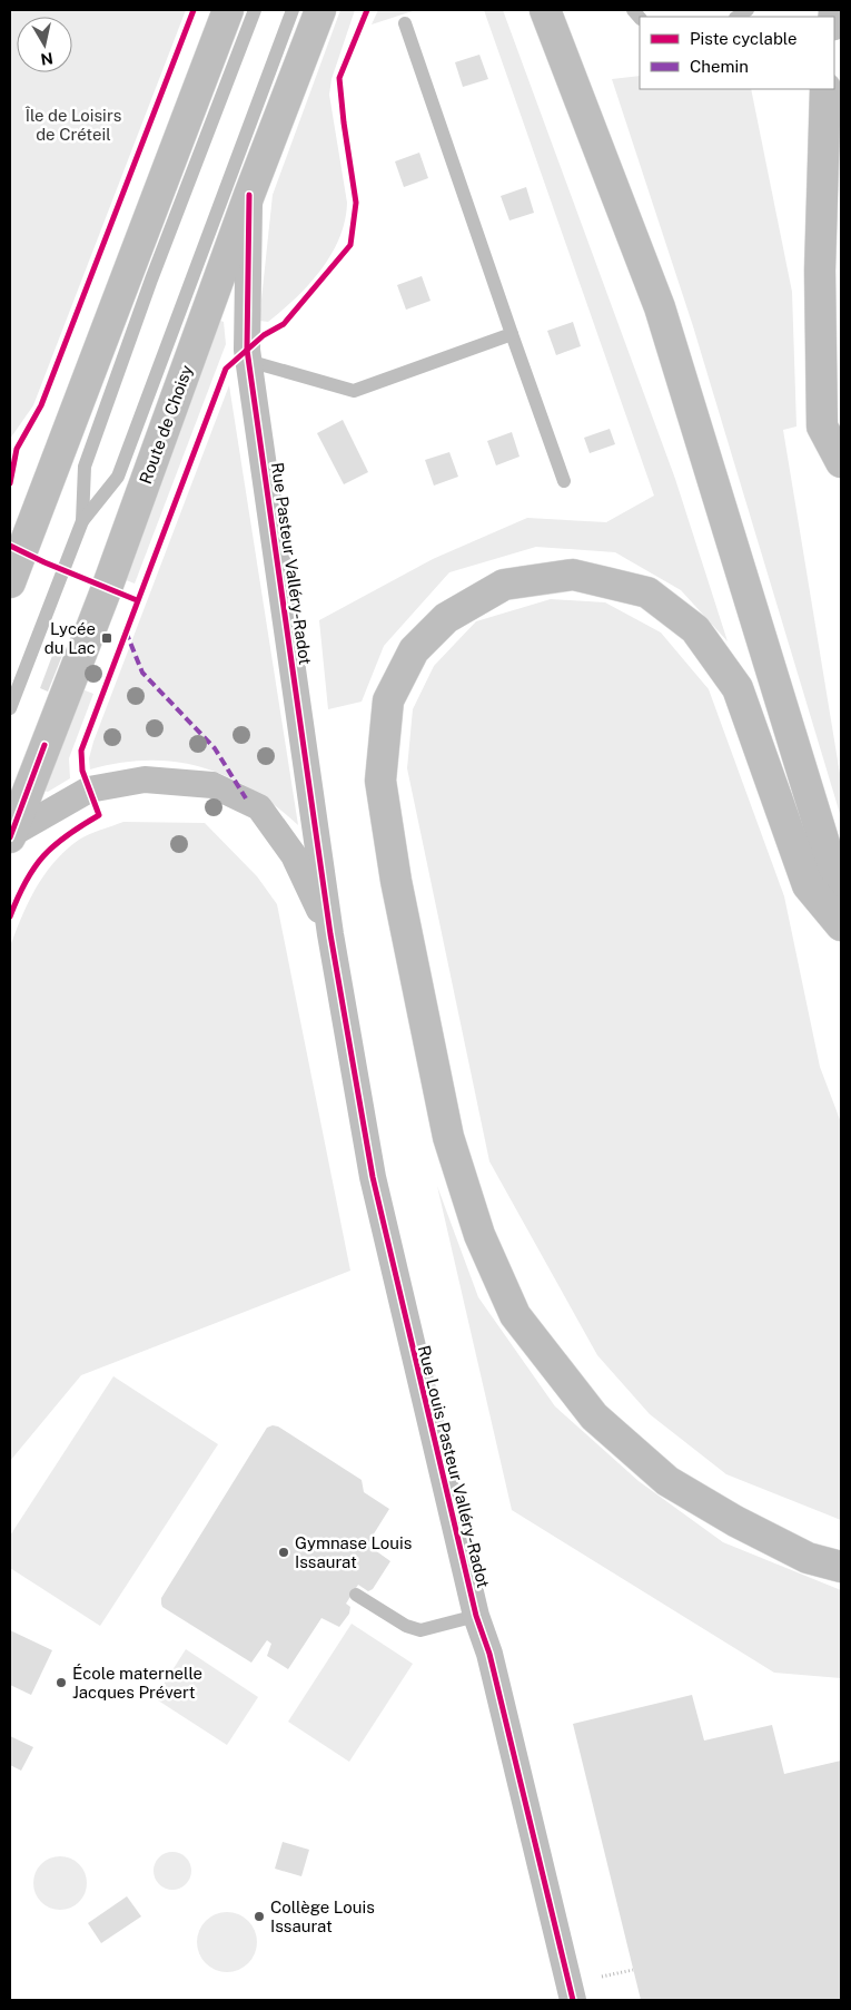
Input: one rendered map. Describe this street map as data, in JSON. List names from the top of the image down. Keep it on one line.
{"streets":{"main road":["Route de Choisy"],"street":["Rue Pasteur Valléry-Radot","Rue Louis Pasteur Valléry-Radot"]},"crossings":[["Route de Choisy","Rue Pasteur Valléry-Radot"],["Rue Pasteur Valléry-Radot","Rue Louis Pasteur Valléry-Radot"]],"parks":["Île de Loisirs de Créteil"],"places":{"transit":["Lycée du Lac"],"other":["Gymnase Louis Issaurat","École maternelle Jacques Prévert","Collège Louis Issaurat"]},"legend":["Piste cyclable","Chemin"],"north":"bottom"}
